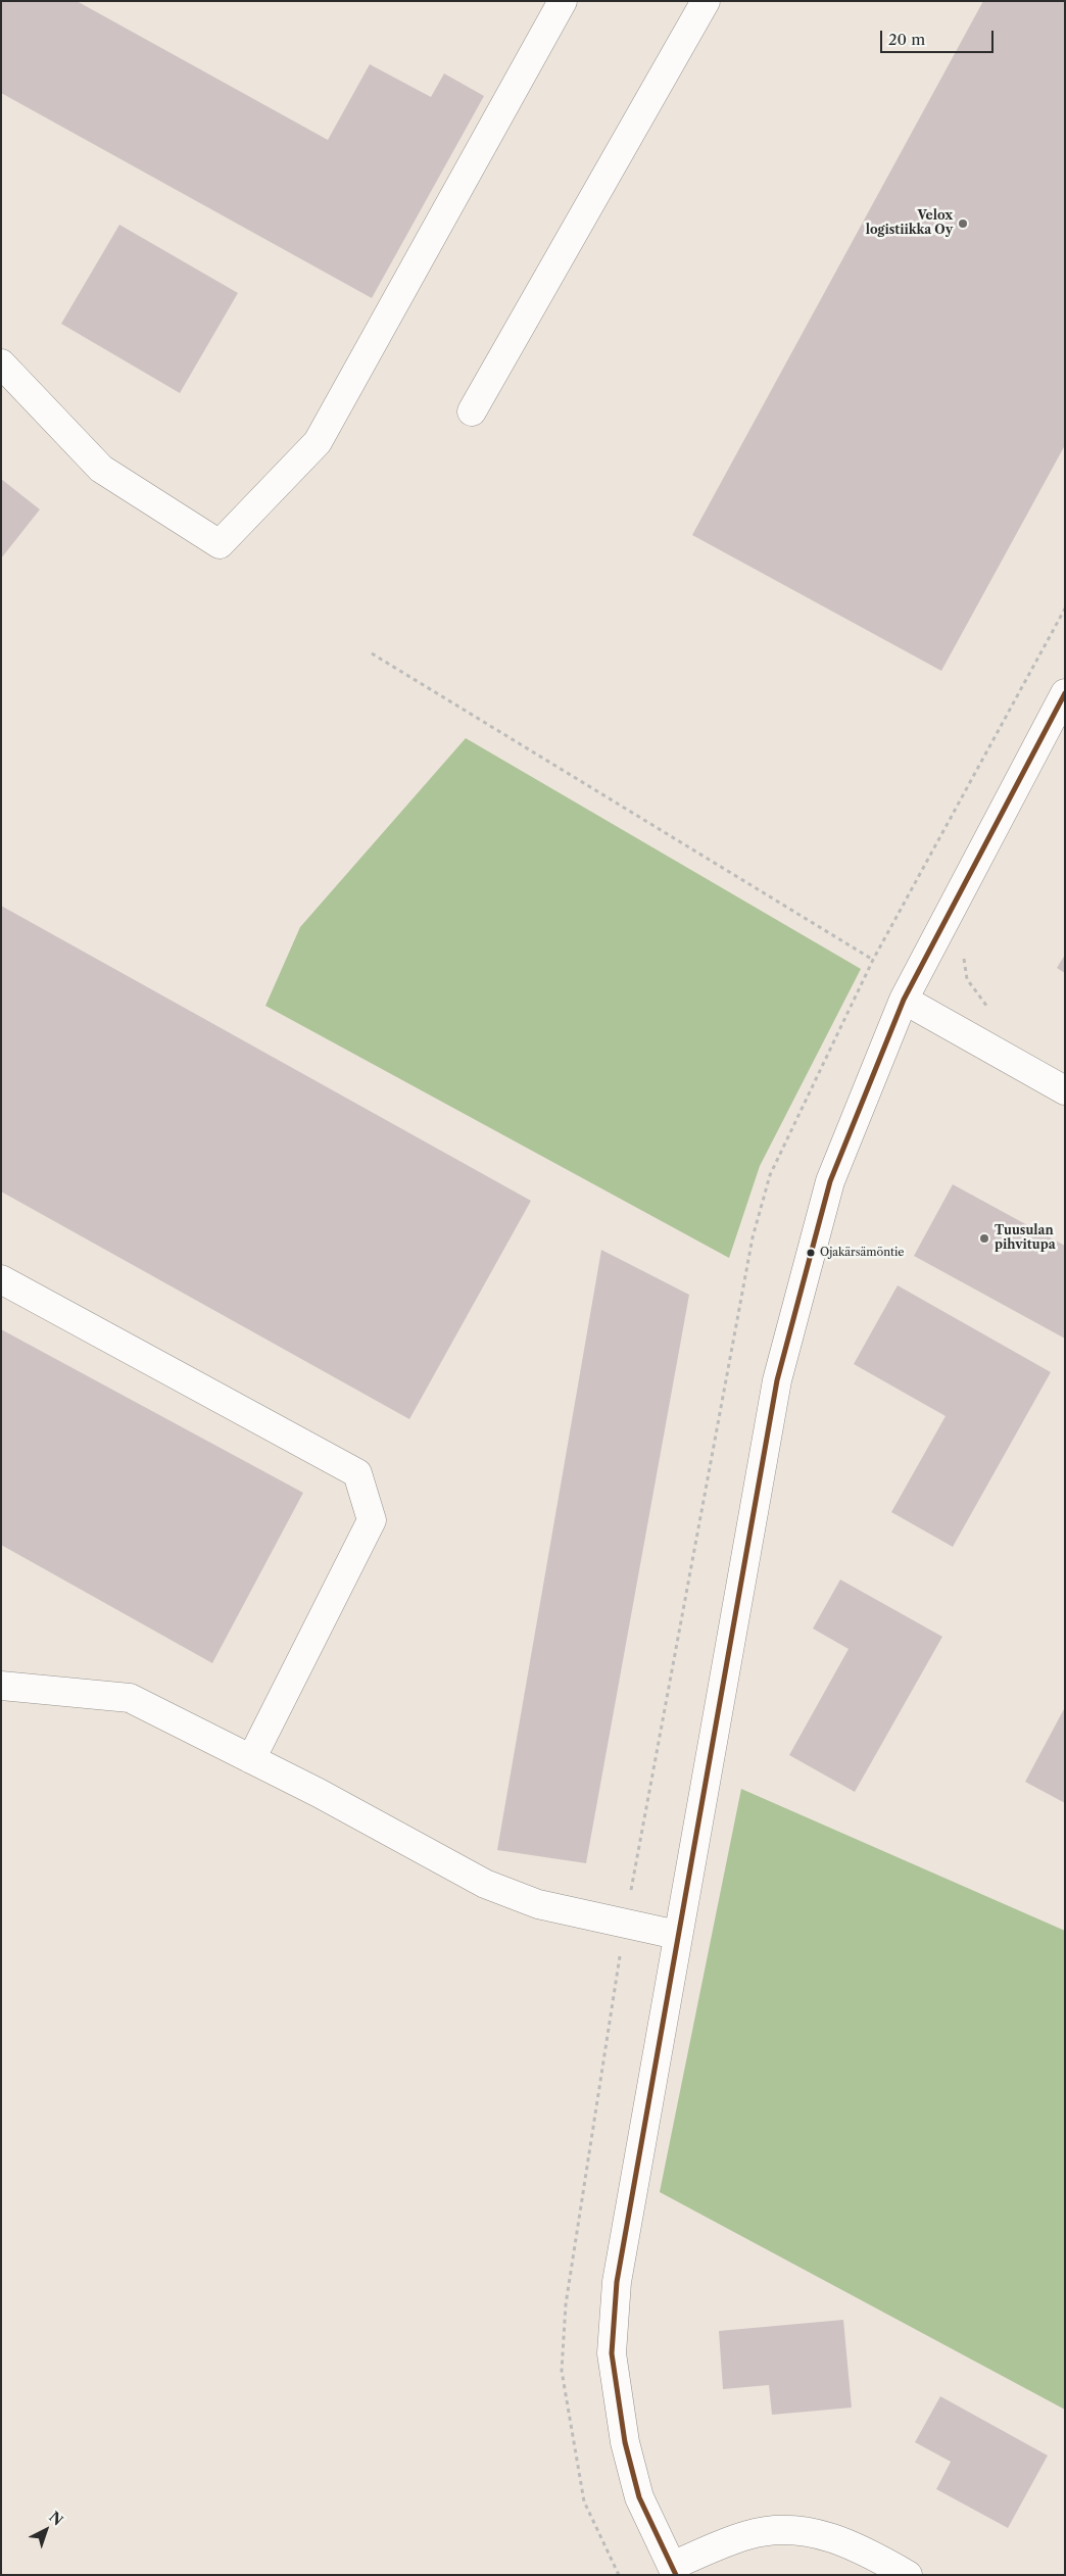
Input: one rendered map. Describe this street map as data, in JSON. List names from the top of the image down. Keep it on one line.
{"places":["Velox logistiikka Oy","Tuusulan pihvitupa","Ojakärsämöntie"],"scale_bar":"20 m","north":"top right"}
